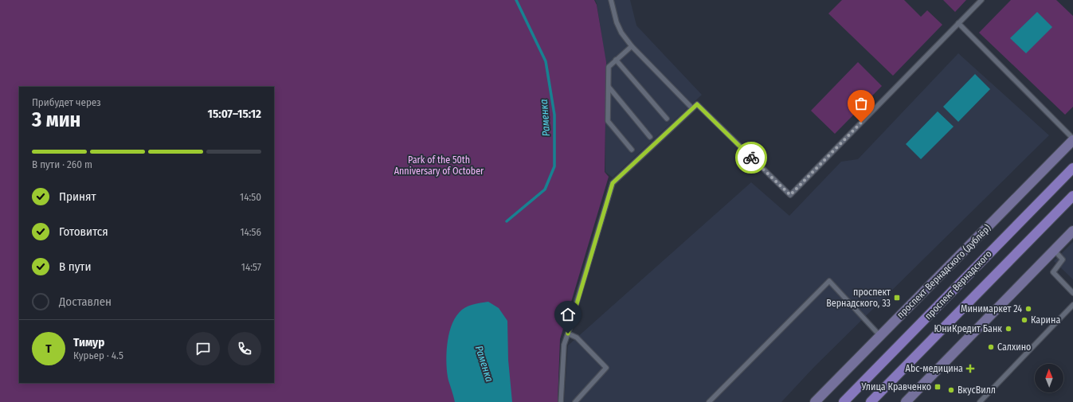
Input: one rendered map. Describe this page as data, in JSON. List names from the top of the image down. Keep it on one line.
{"streets":{"main road":["проспект Вернадского"],"street":["проспект Вернадского (дублёр)"]},"water":["Раменка"],"parks":["Park of the 50th Anniversary of October"],"places":{"transit":["проспект Вернадского, 33","Улица Кравченко"],"other":["Минимаркет 24","Карина","ЮниКредит Банк","Салхино","ВкусВилл"],"health":["Abc-медицина"]},"north":"top","page":{"heading":["3 мин","Прибудет через","15:07–15:12"],"panel":["Тимур","Курьер · 4.5"],"bar":"В пути · 260 m","list":[["Принят","14:50"],["Готовится","14:56"],["В пути","14:57"],"Доставлен"],"round":"Т"}}
